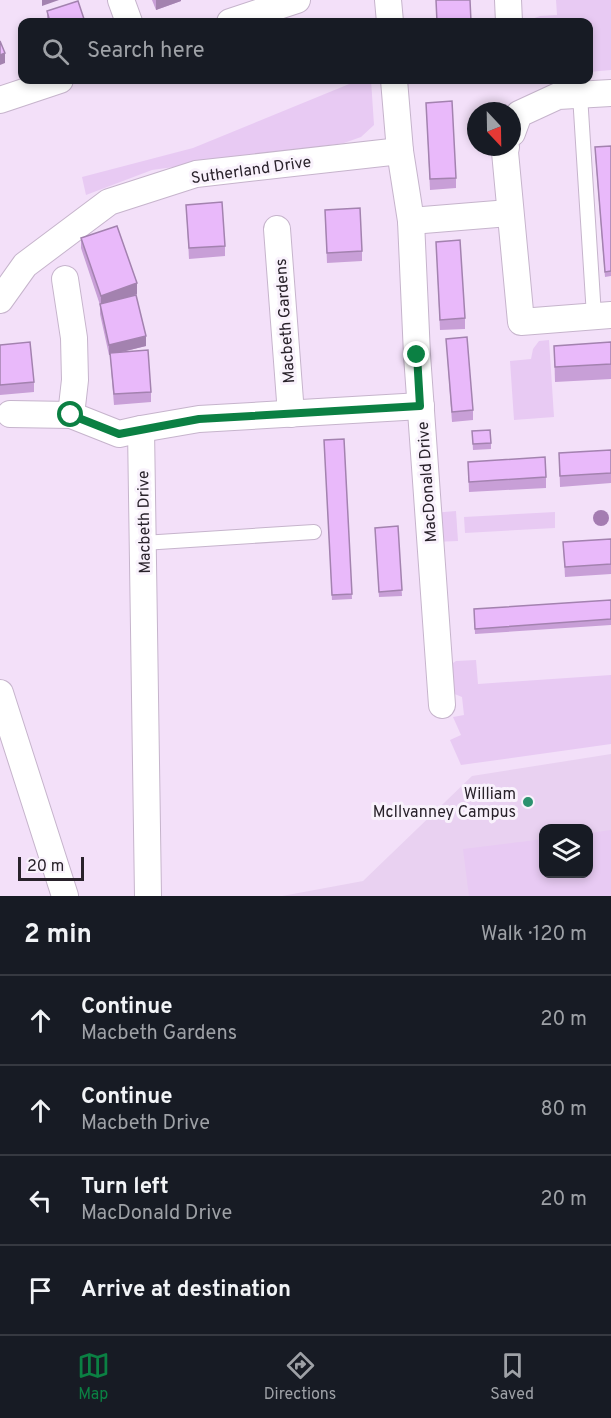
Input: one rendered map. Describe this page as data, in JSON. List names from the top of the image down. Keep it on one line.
{"streets":{"street":["Sutherland Drive","Macbeth Gardens","MacDonald Drive","Macbeth Drive"]},"crossings":[["Sutherland Drive","MacDonald Drive"]],"places":["William McIlvanney Campus"],"scale_bar":"20 m","north":"bottom","page":{"search":"Search here","scale":"20 m","heading":["2 min","Walk · 120 m"],"list":[["Continue","Macbeth Gardens","20 m"],["Continue","Macbeth Drive","80 m"],["Turn left","MacDonald Drive","20 m"],"Arrive at destination"],"nav":["Map","Directions","Saved"]}}
